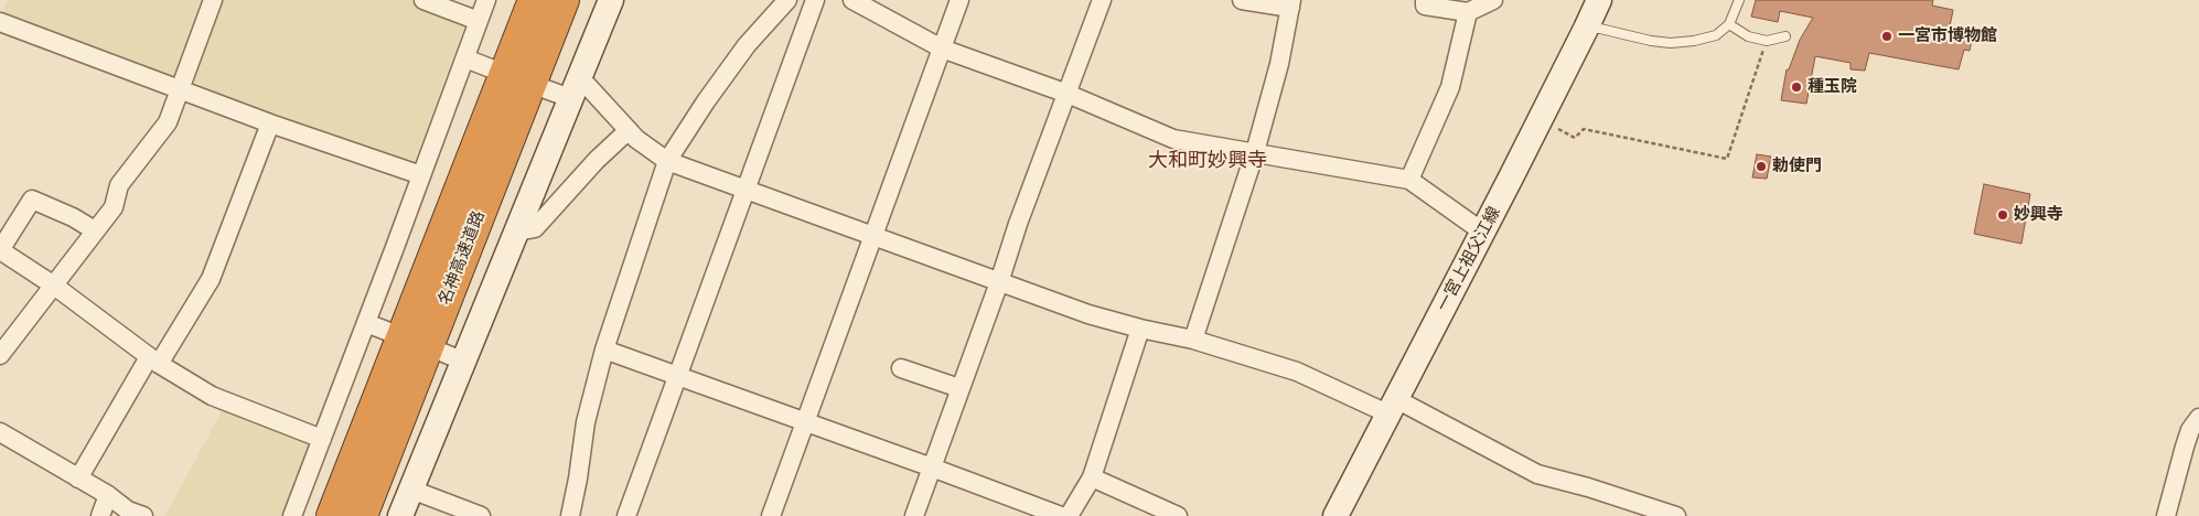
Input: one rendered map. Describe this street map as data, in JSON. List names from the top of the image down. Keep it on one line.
{"streets":{"highway":["名神高速道路"],"main road":["一宮上祖父江線"]},"districts":["大和町妙興寺"],"places":["一宮市博物館","種玉院","勅使門","妙興寺"]}
